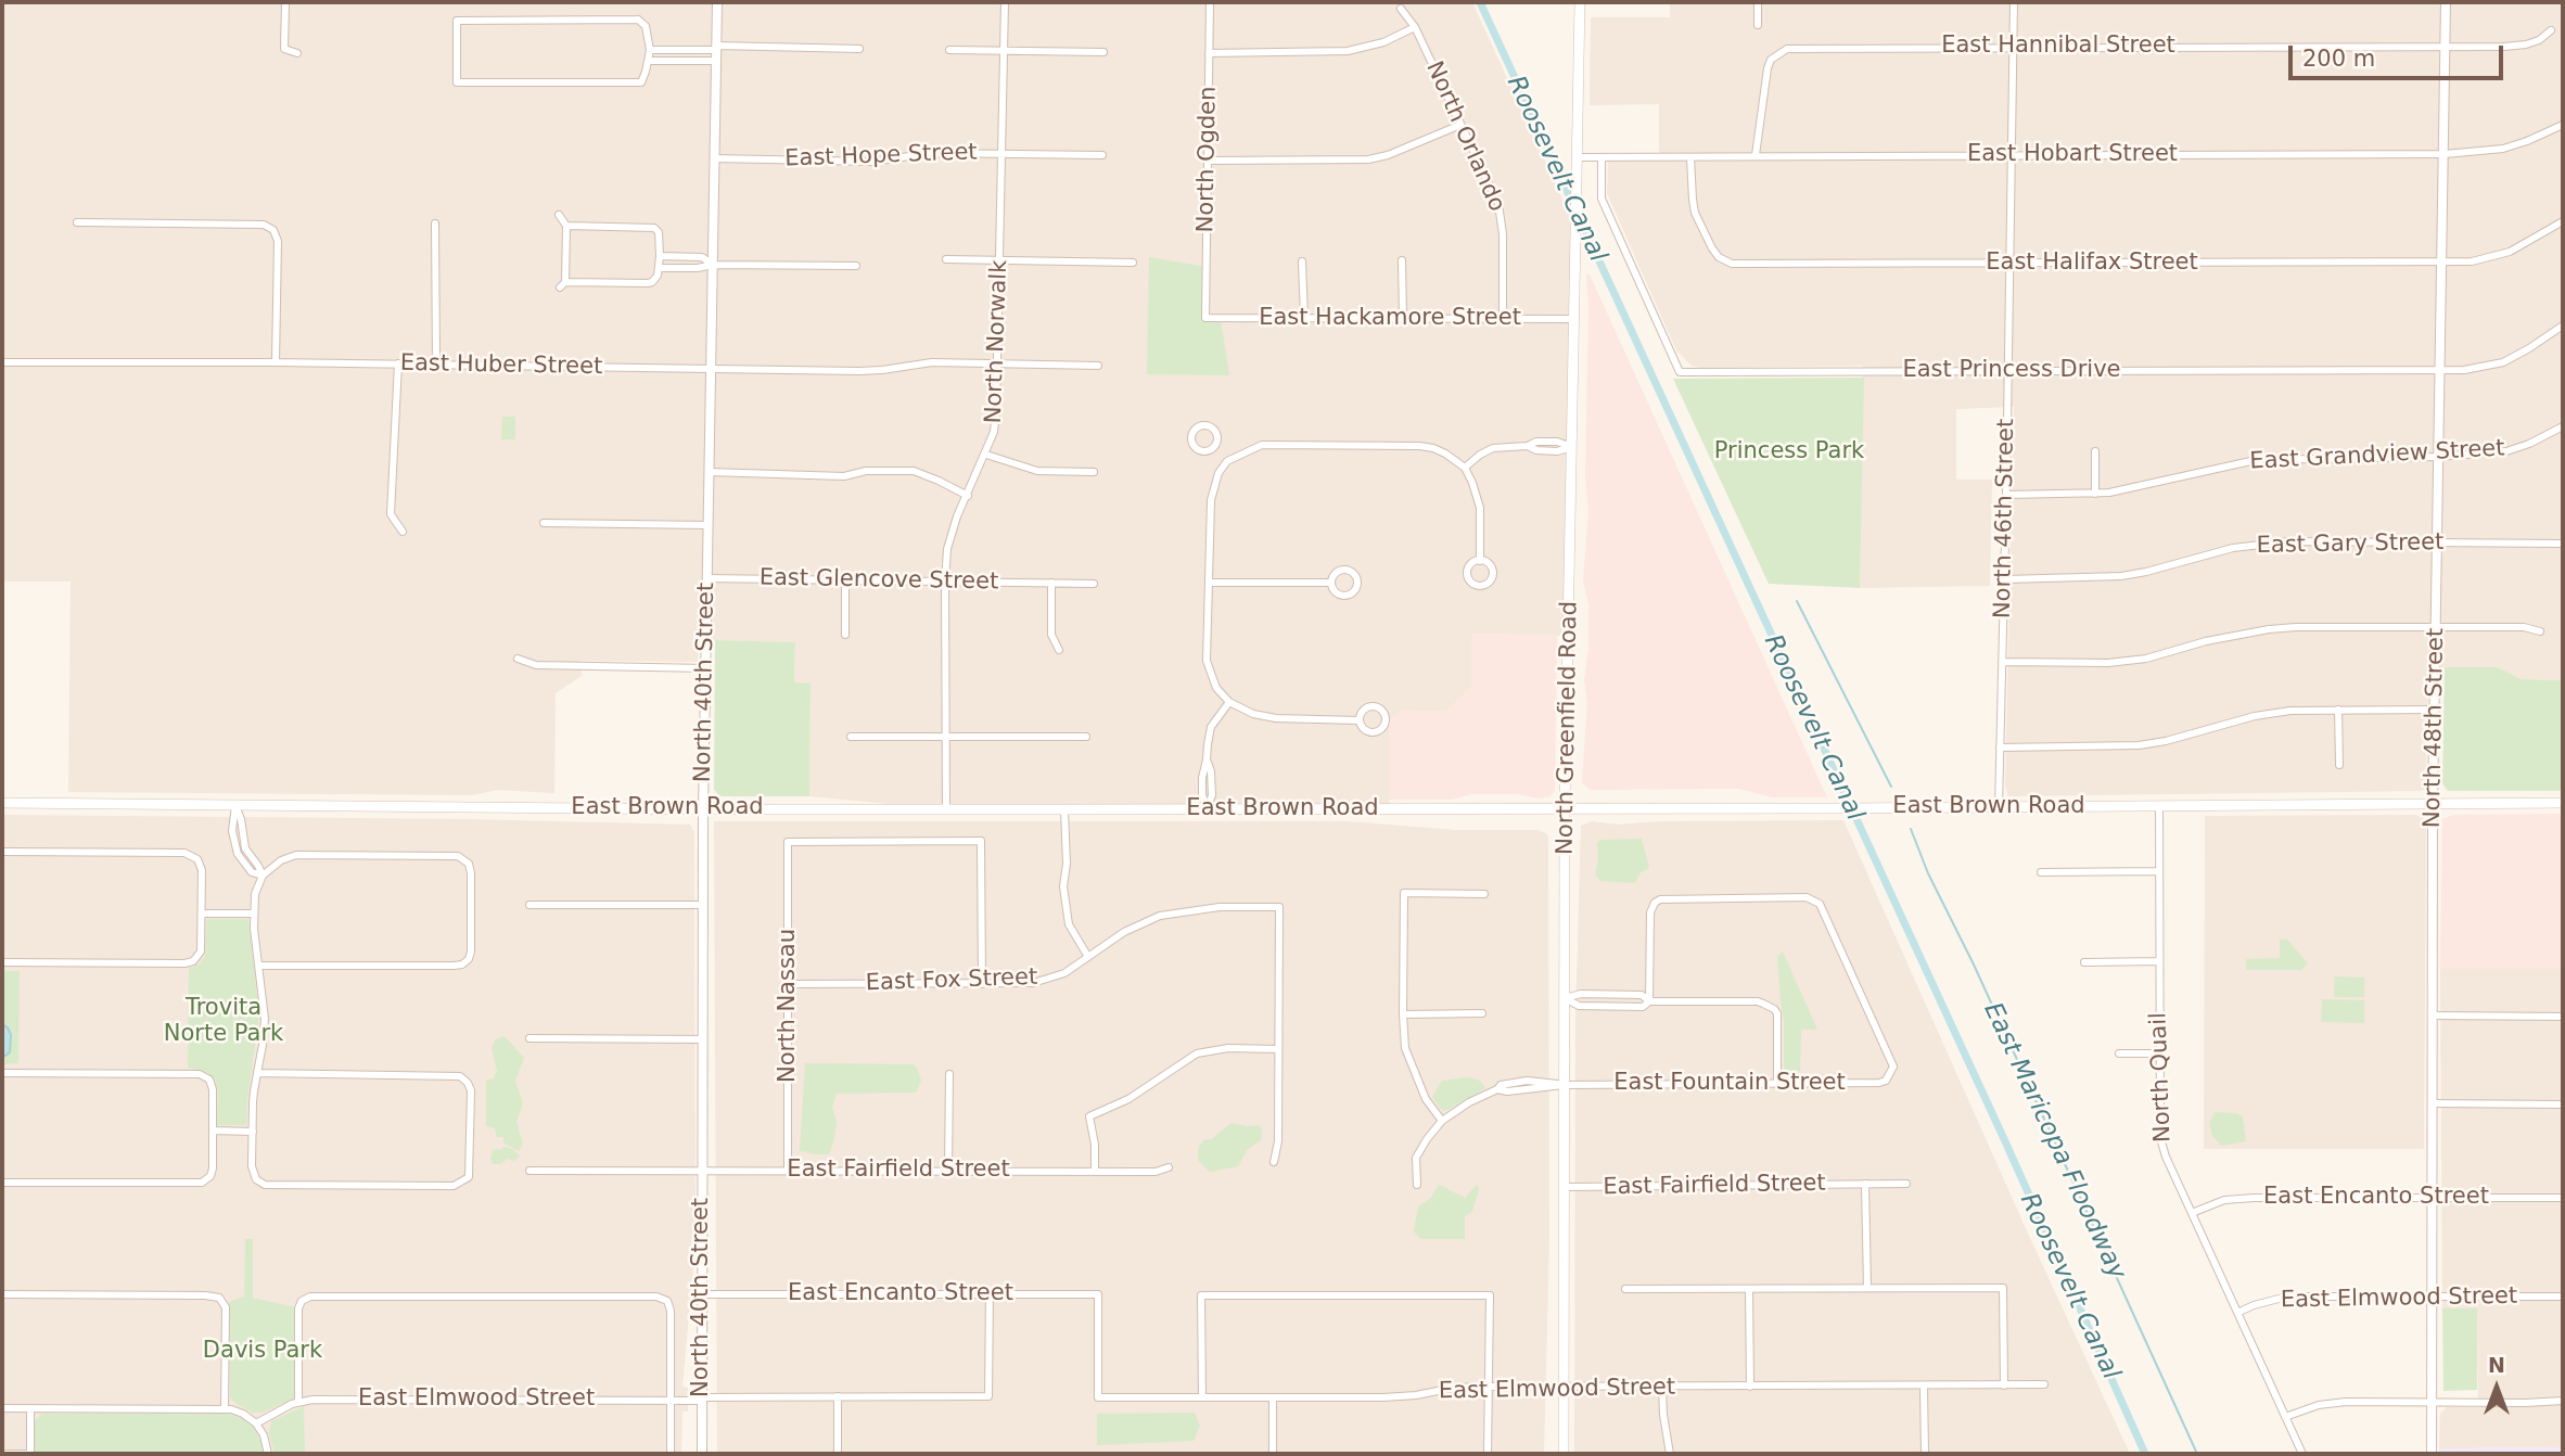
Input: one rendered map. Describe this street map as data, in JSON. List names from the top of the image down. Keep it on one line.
{"streets":{"main road":["North Greenfield Road","East Brown Road"],"street":["East Hannibal Street","North Orlando","East Hobart Street","East Hope Street","North Ogden","East Halifax Street","East Hackamore Street","North Norwalk","East Huber Street","East Princess Drive","East Grandview Street","North 46th Street","East Gary Street","East Glencove Street","North 40th Street","North 48th Street","East Fox Street","North Nassau","North Quail","East Fountain Street","East Fairfield Street","East Encanto Street","East Elmwood Street"]},"crossings":[["East Hannibal Street","East Hobart Street"],["East Hannibal Street","North 46th Street"],["East Hannibal Street","North 48th Street"],["North Orlando","East Hackamore Street"],["East Hobart Street","East Halifax Street"],["East Hobart Street","East Princess Drive"],["East Hobart Street","North 46th Street"],["East Hobart Street","North Greenfield Road"],["East Hobart Street","North 48th Street"],["East Hope Street","North Norwalk"],["East Hope Street","North 40th Street"],["North Ogden","East Hackamore Street"],["East Halifax Street","North 46th Street"],["East Halifax Street","North 48th Street"],["East Hackamore Street","North Greenfield Road"],["North Norwalk","East Huber Street"],["North Norwalk","East Glencove Street"],["North Norwalk","East Brown Road"],["East Huber Street","North 40th Street"],["East Princess Drive","North 46th Street"],["East Princess Drive","North 48th Street"],["East Grandview Street","North 46th Street"],["East Grandview Street","North 48th Street"],["North 46th Street","East Gary Street"],["North 46th Street","East Brown Road"],["East Gary Street","North 48th Street"],["East Glencove Street","North 40th Street"],["North 40th Street","East Brown Road"],["North 40th Street","East Fairfield Street"],["North 40th Street","East Encanto Street"],["North 40th Street","East Elmwood Street"],["North Greenfield Road","East Brown Road"],["North Greenfield Road","East Fountain Street"],["North Greenfield Road","East Fairfield Street"],["North Greenfield Road","East Elmwood Street"],["North 48th Street","East Brown Road"],["North 48th Street","East Encanto Street"],["North 48th Street","East Elmwood Street"],["East Brown Road","North Quail"],["East Fox Street","North Nassau"],["North Nassau","East Fairfield Street"],["North Quail","East Encanto Street"],["North Quail","East Elmwood Street"],["East Encanto Street","East Elmwood Street"]],"water":["Roosevelt Canal","East Maricopa Floodway"],"parks":["Princess Park","Trovita Norte Park","Davis Park"],"scale_bar":"200 m","north":"top"}
